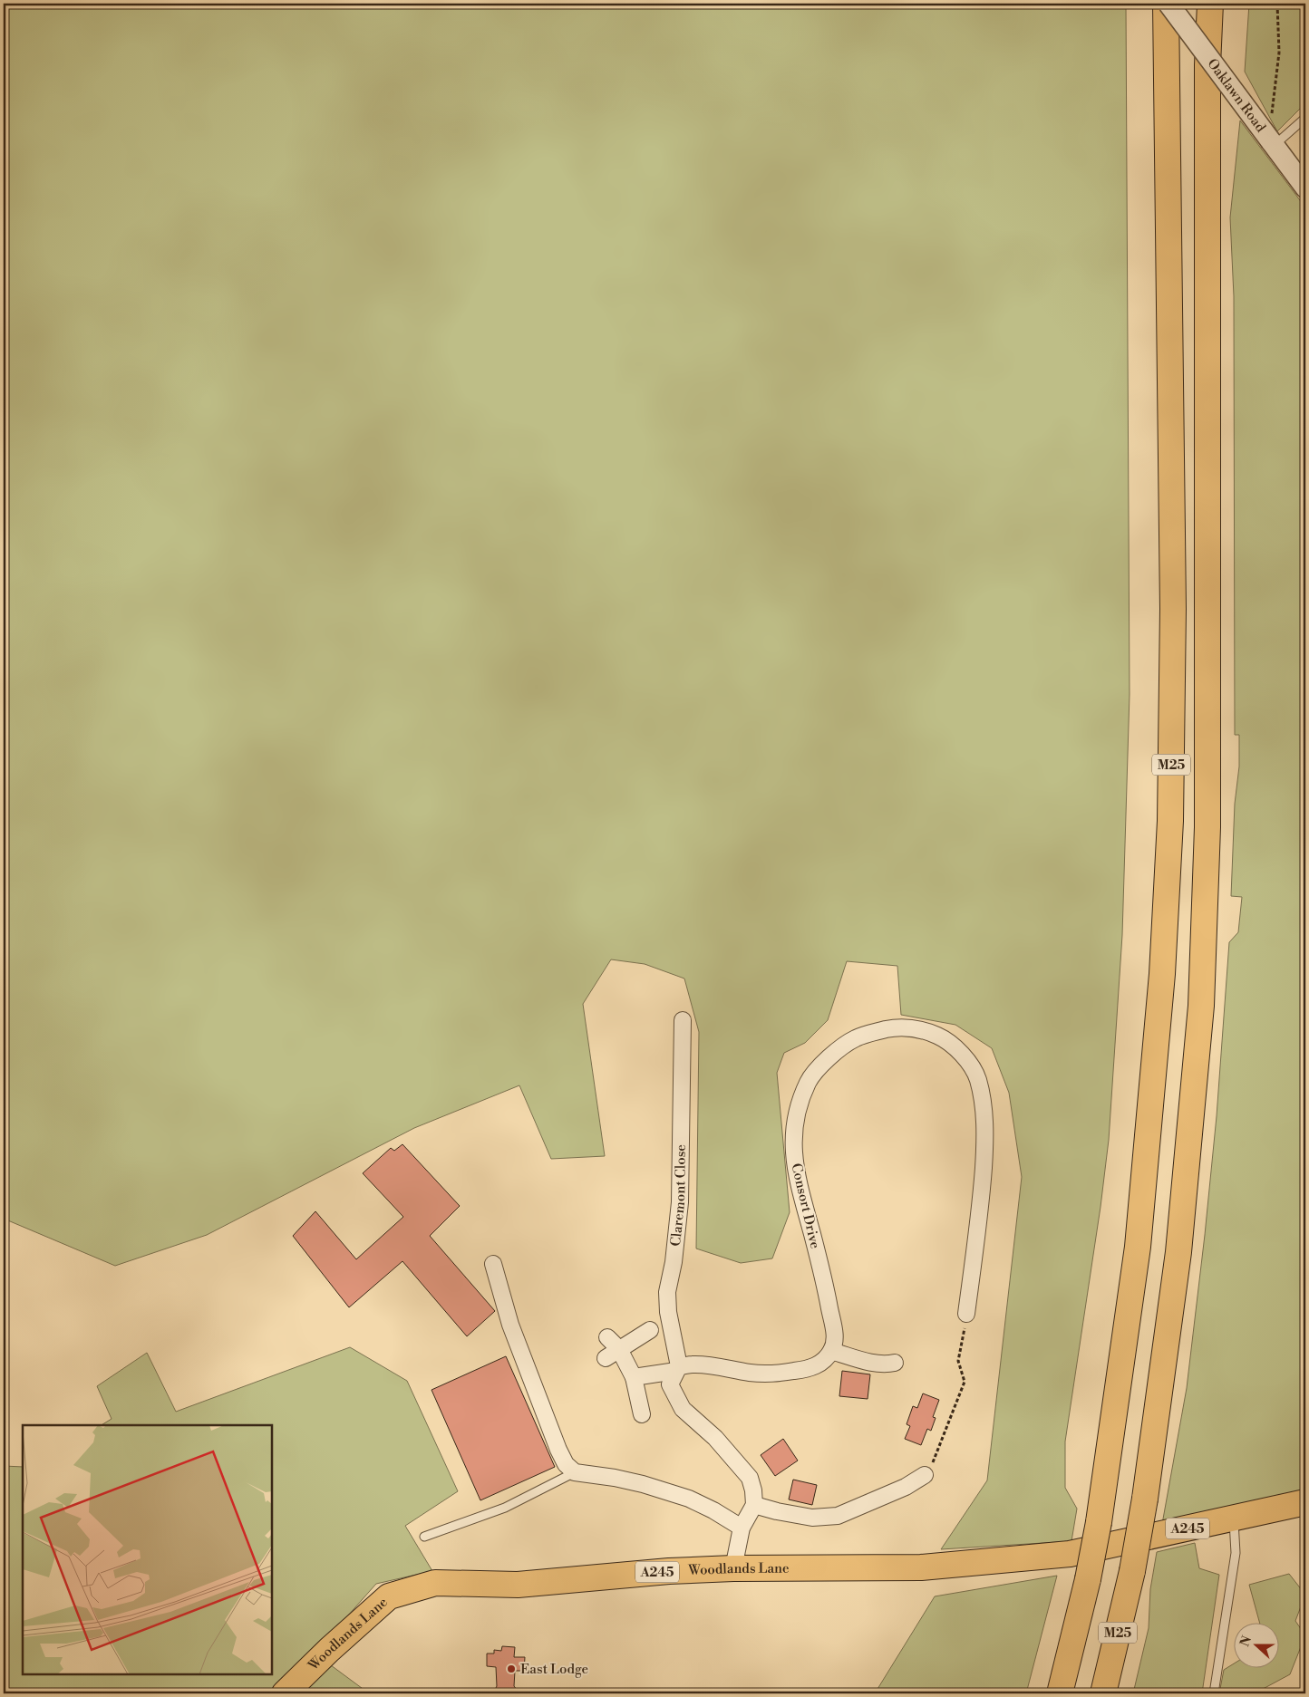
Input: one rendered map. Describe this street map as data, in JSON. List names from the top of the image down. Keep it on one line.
{"streets":{"main road":["M25","A245","Woodlands Lane"],"street":["Oaklawn Road","Claremont Close","Consort Drive"]},"crossings":[["Oaklawn Road","M25"],["A245","Woodlands Lane"]],"places":["East Lodge"],"north":"left"}
